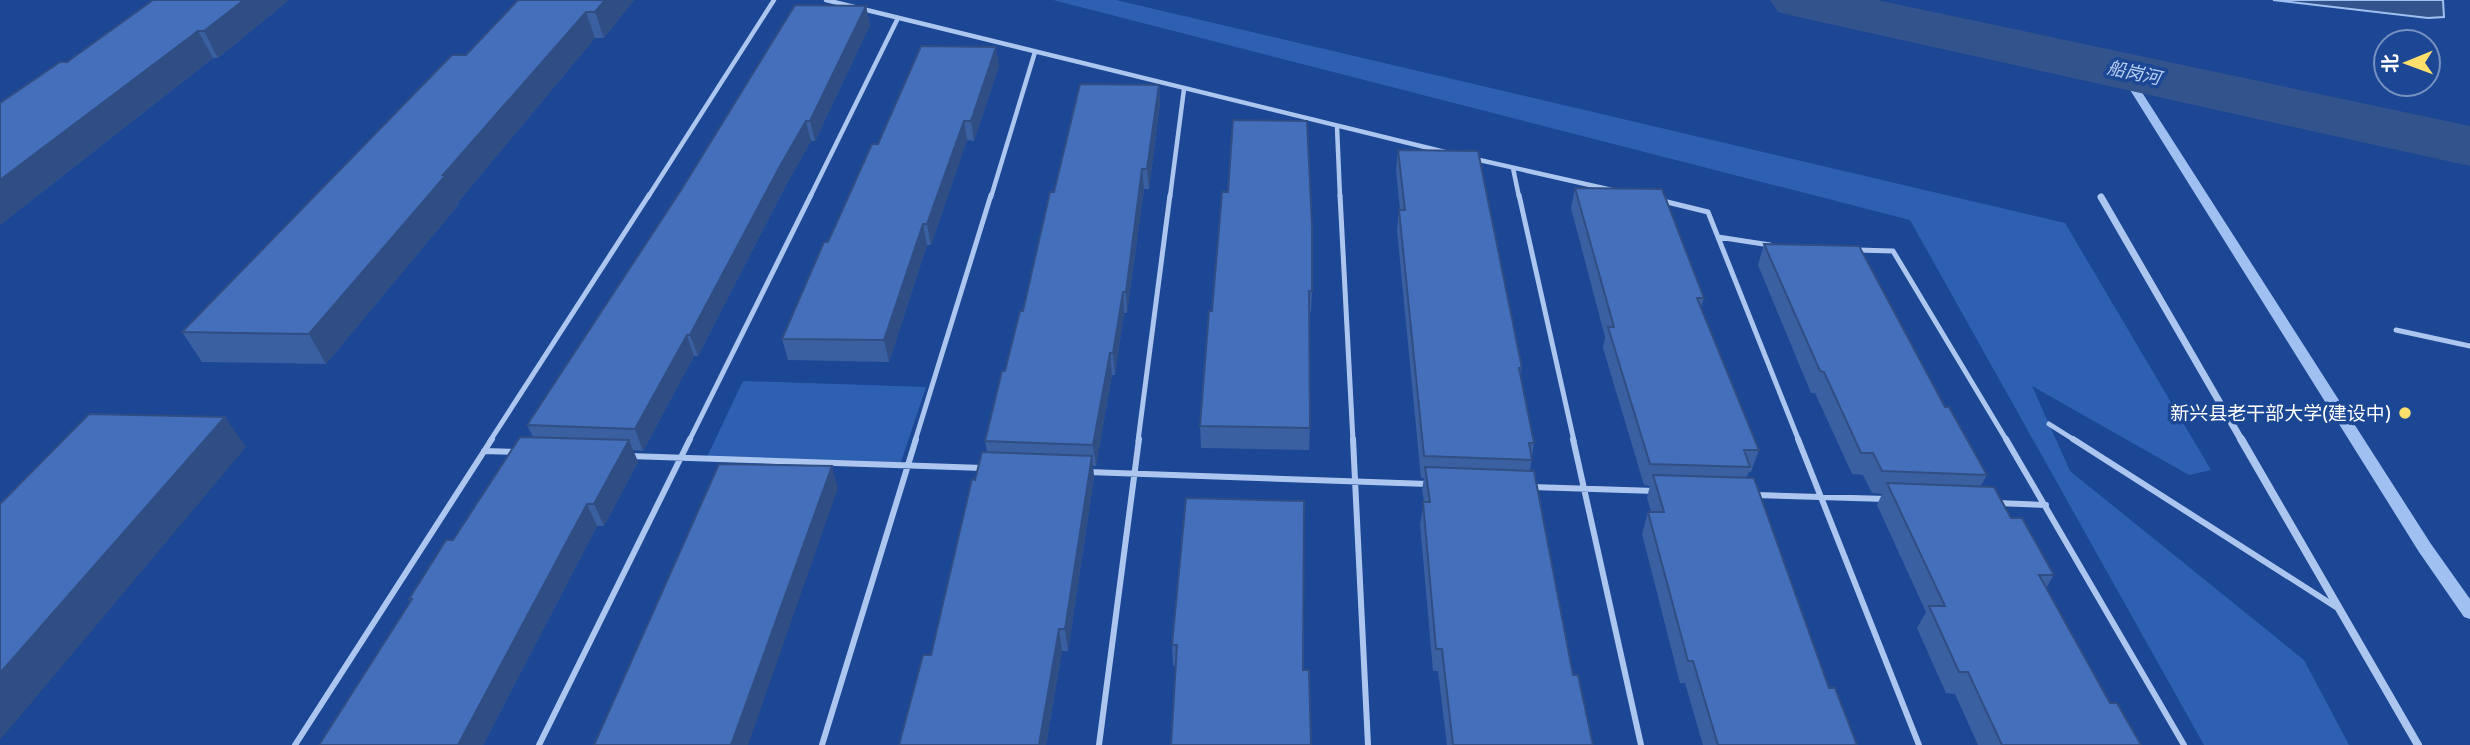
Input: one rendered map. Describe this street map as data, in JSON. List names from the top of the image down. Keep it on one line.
{"water":["船岗河"],"places":["新兴县老干部大学(建设中)"],"north":"left"}
